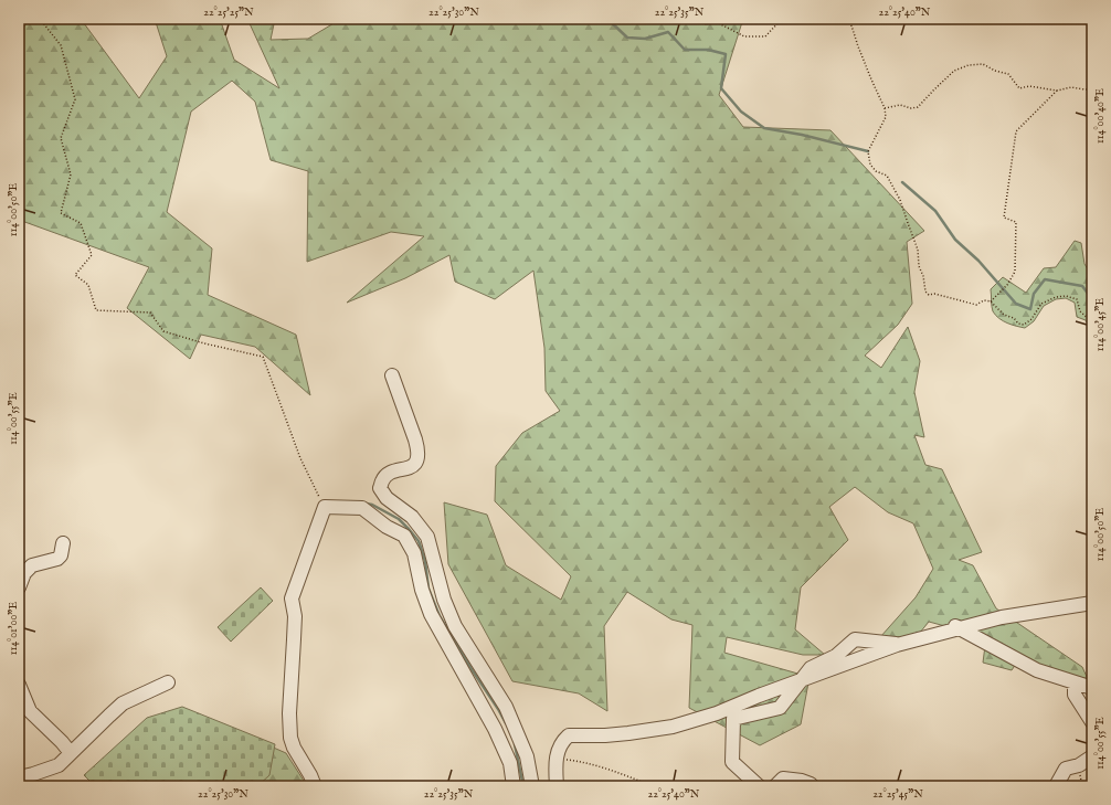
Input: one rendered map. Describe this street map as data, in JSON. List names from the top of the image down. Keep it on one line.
{"coordinates":["22°25'25\"N","22°25'30\"N","22°25'35\"N","22°25'40\"N","114°00'40\"E","114°00'50\"E","114°00'45\"E","114°00'55\"E","114°01'00\"E","22°25'45\"N"]}
